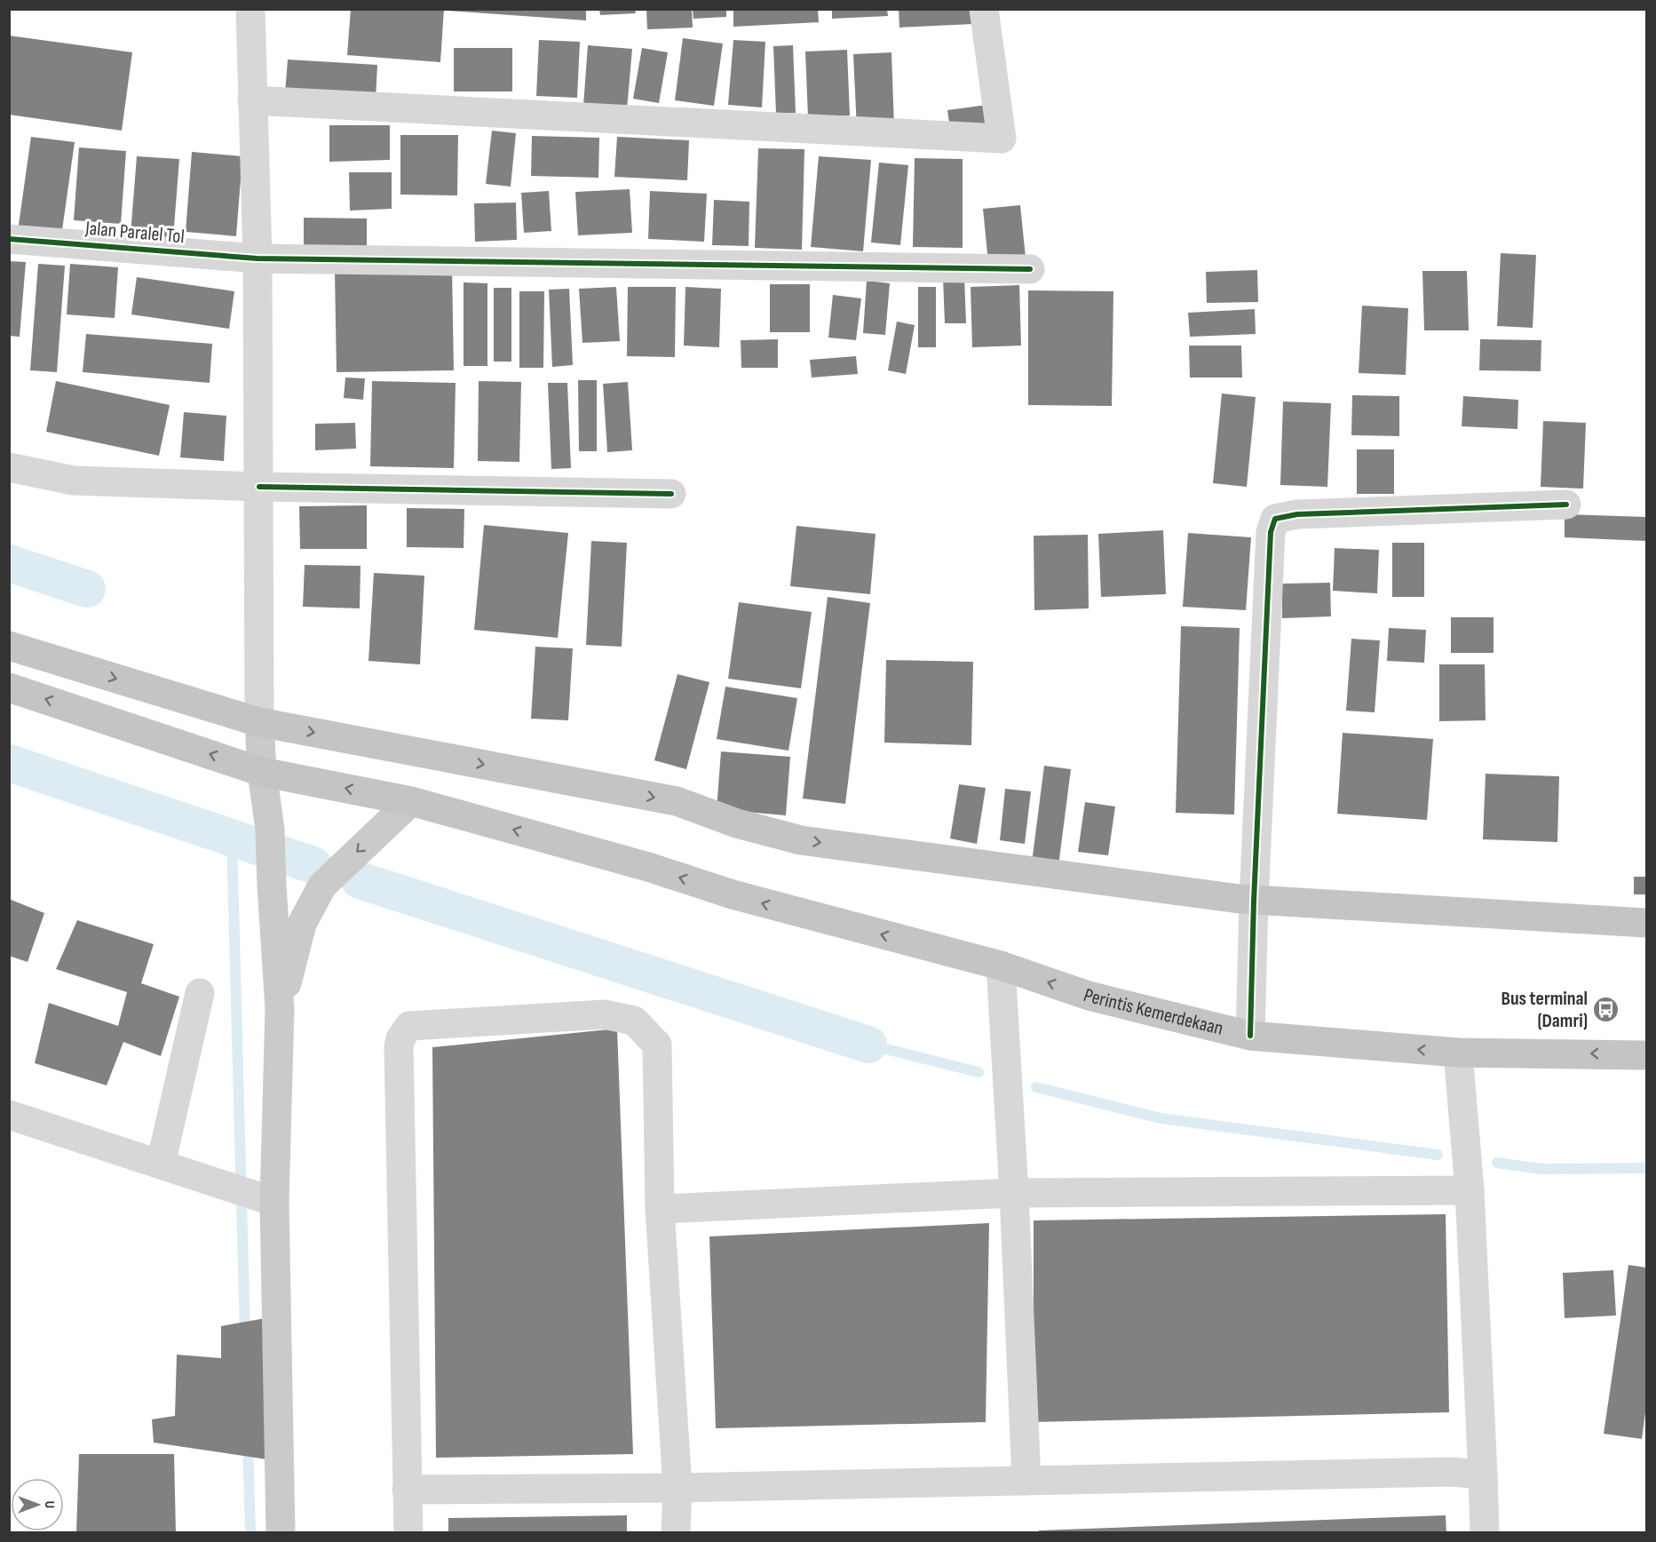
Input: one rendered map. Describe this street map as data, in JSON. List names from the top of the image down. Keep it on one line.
{"streets":{"highway":["Perintis Kemerdekaan"],"street":["Jalan Paralel Tol"]},"places":{"bus stop":["Bus terminal (Damri)"]},"north":"right"}
